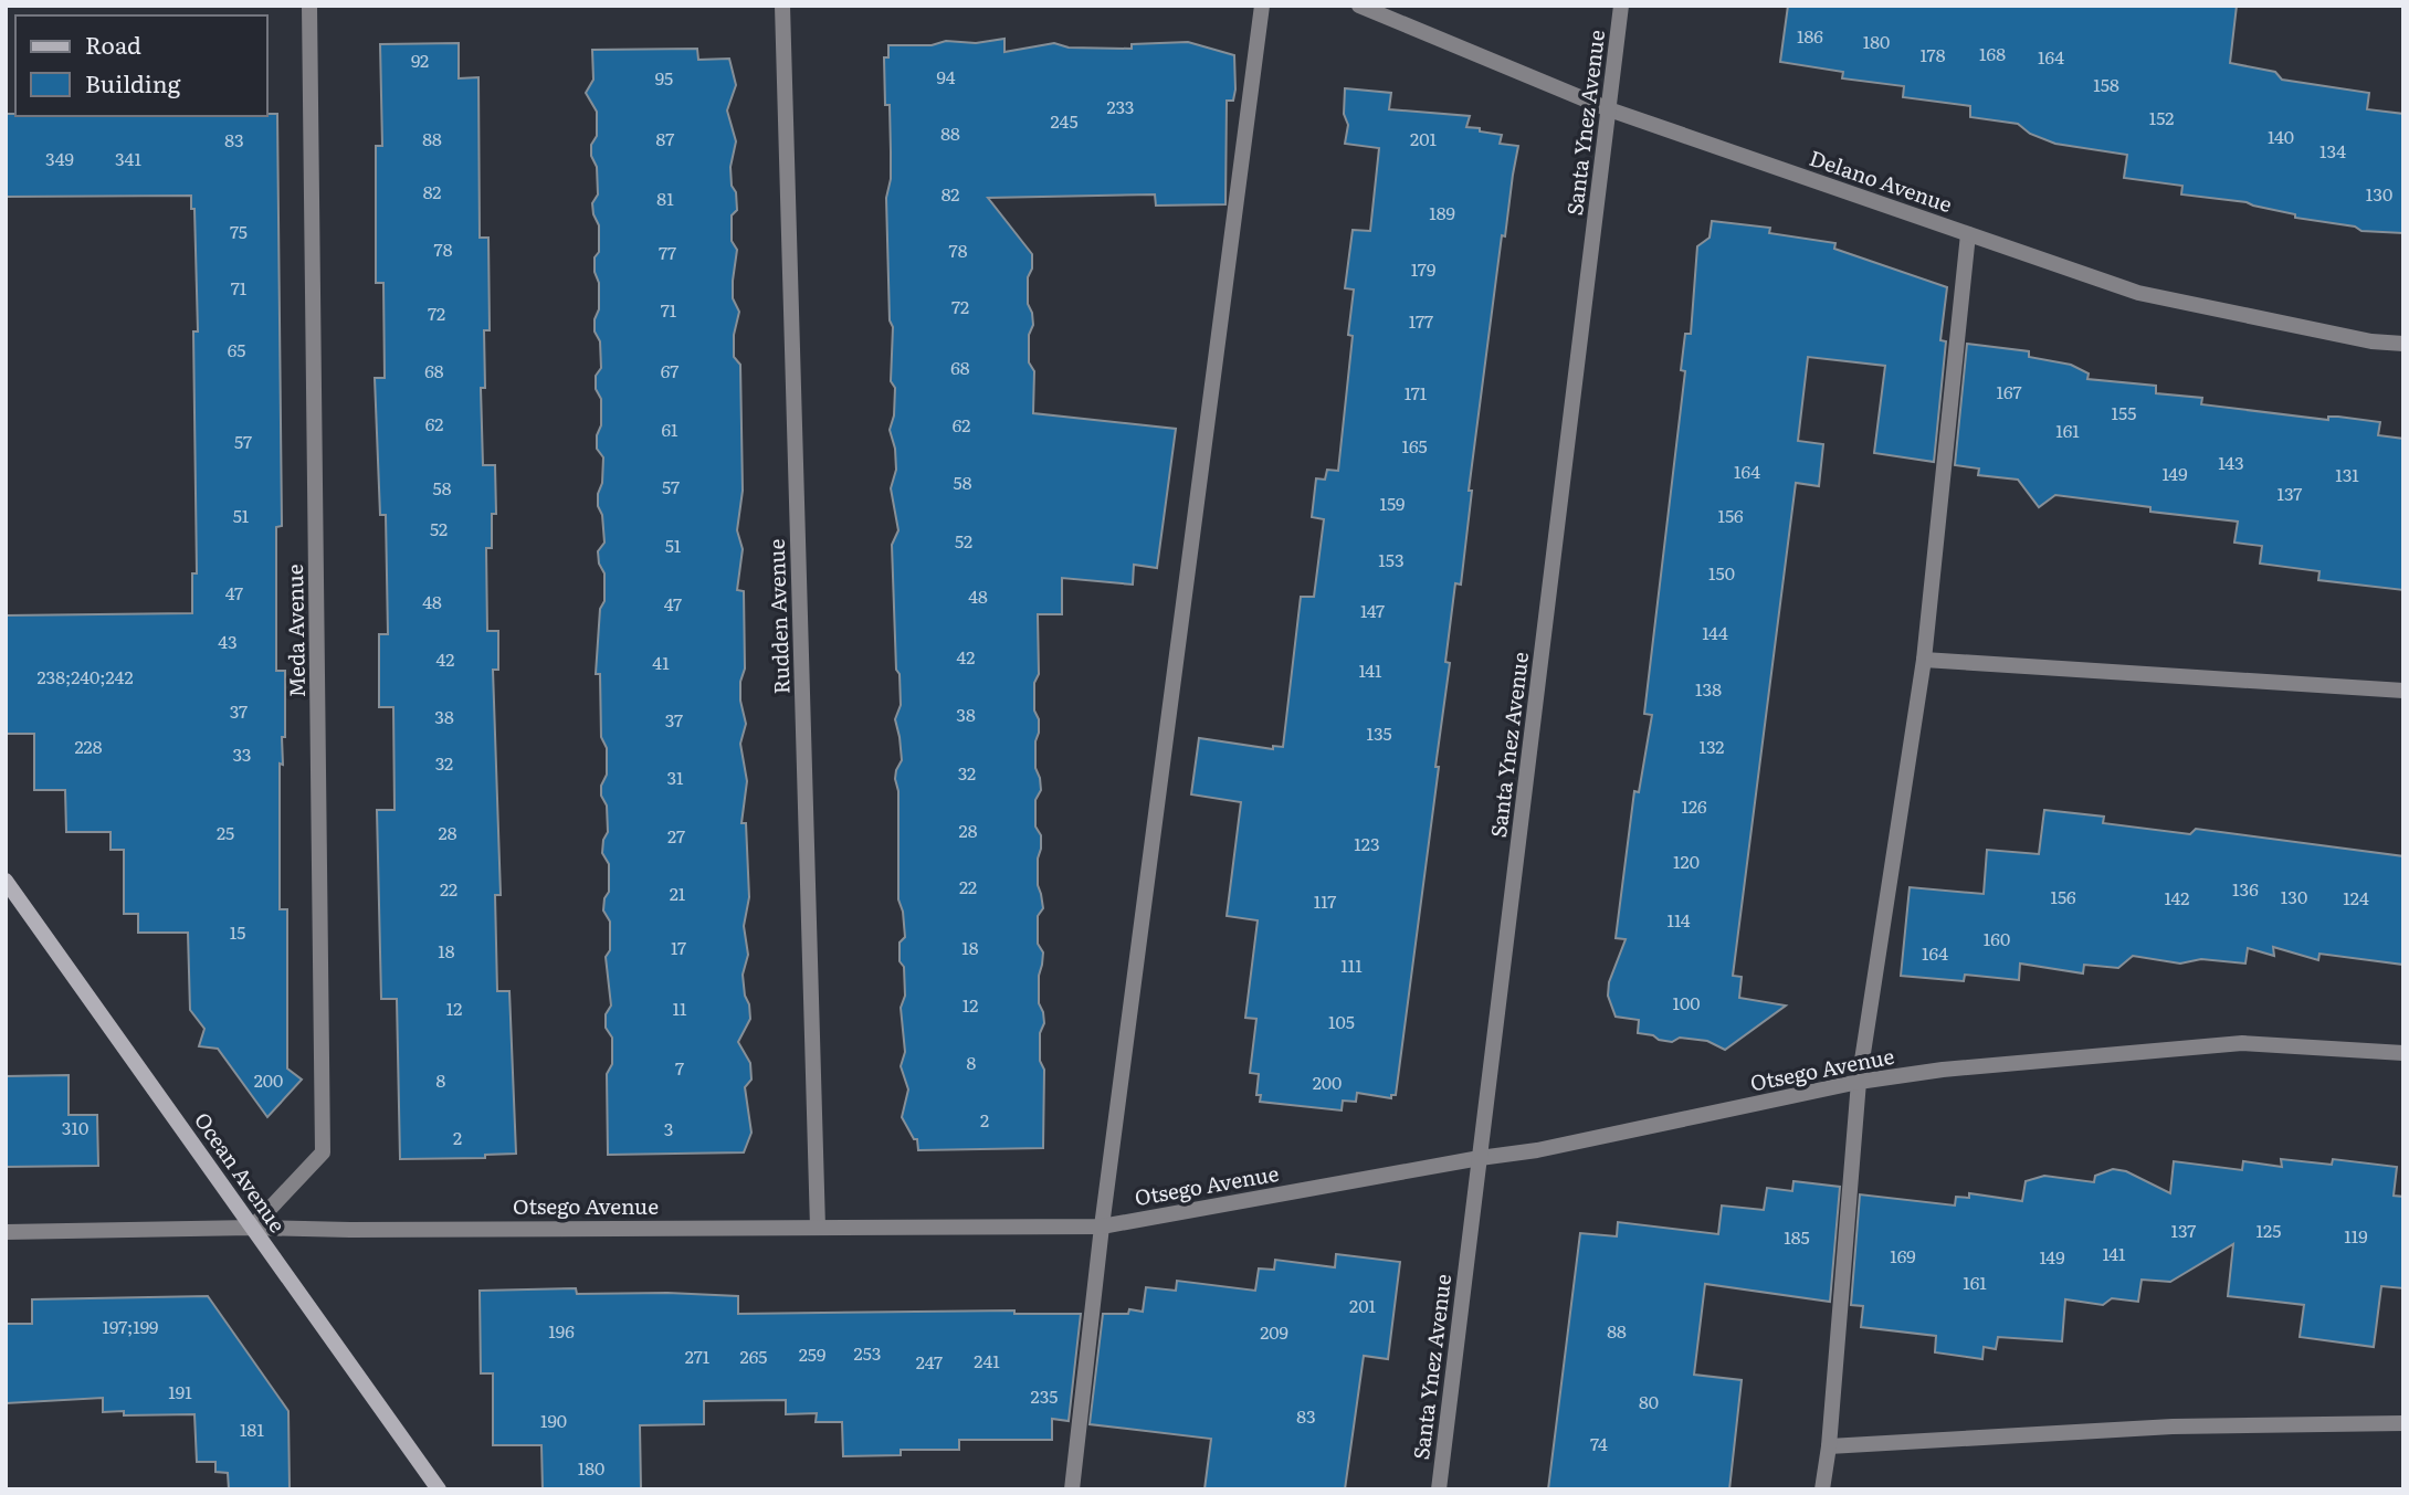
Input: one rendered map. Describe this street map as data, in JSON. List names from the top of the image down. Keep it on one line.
{"streets":{"main road":["Ocean Avenue"],"street":["Santa Ynez Avenue","Delano Avenue","Rudden Avenue","Meda Avenue","Otsego Avenue"]},"crossings":[["Santa Ynez Avenue","Delano Avenue"],["Santa Ynez Avenue","Otsego Avenue"],["Rudden Avenue","Otsego Avenue"],["Meda Avenue","Otsego Avenue"],["Meda Avenue","Ocean Avenue"],["Otsego Avenue","Ocean Avenue"]],"house_numbers":["186","180","168","178","164","92","94","95","158","233","152","245","88","140","88","87","201","83","134","349","341","82","82","130","81","189","75","78","78","77","179","71","72","71","72","177","65","68","68","67","167","171","155","62","62","61","161","57","165","143","164","149","131","58","57","58","137","159","51","156","52","52","51","153","150","47","48","48","47","147","144","43","42","42","41","141","238;240;242","138","37","38","38","37","135","228","132","33","32","32","31","126","28","25","28","27","123","120","22","22","136","21","156","130","142","124","117","114","15","160","17","18","18","164","111","100","12","12","11","105","8","7","200","8","200","2","310","3","2","137","125","119","185","141","169","149","161","201","197;199","196","88","209","253","259","271","265","241","247","191","235","80","83","190","181","74","180"],"legend":["Road","Building"]}
